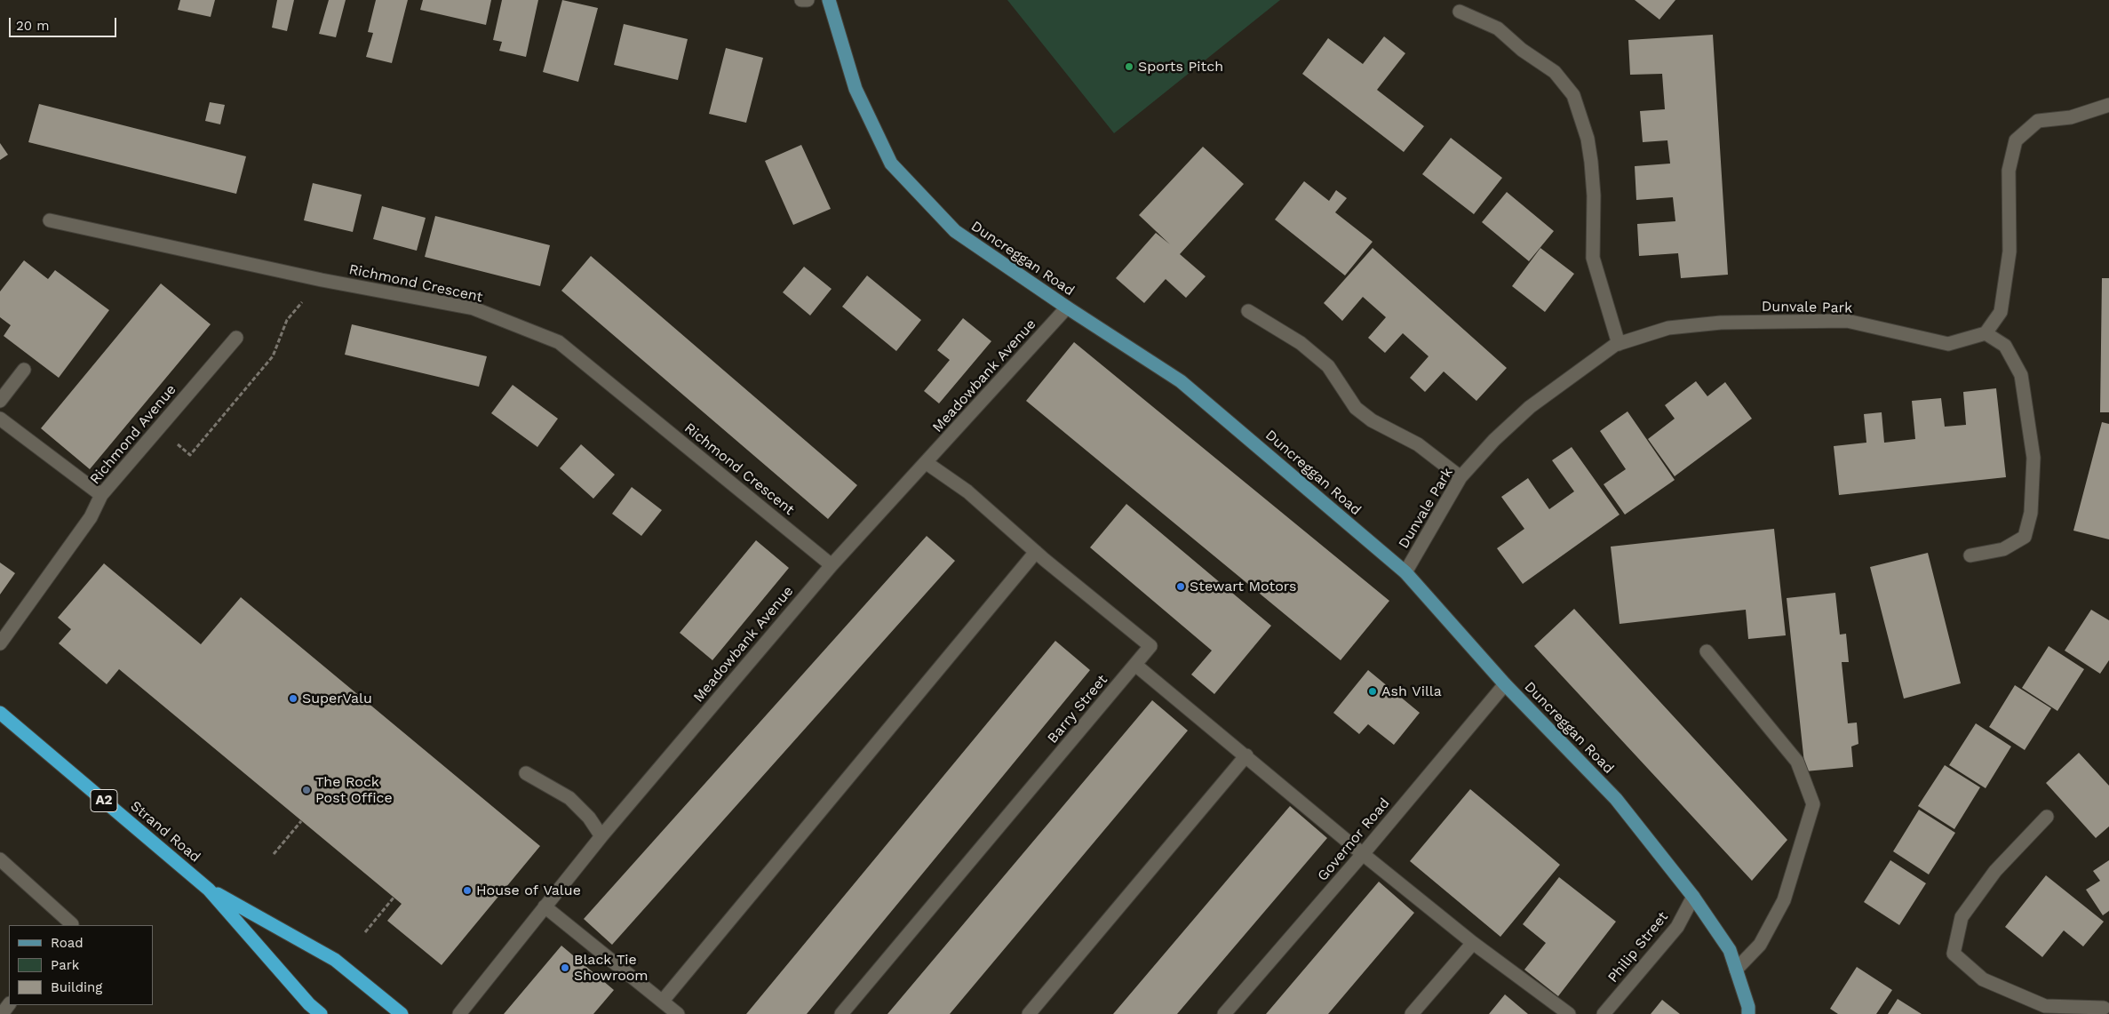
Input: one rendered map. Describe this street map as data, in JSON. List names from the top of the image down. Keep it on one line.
{"streets":{"highway":["A2","Strand Road"],"main road":["Duncreggan Road"],"street":["Richmond Crescent","Dunvale Park","Meadowbank Avenue","Richmond Avenue","Barry Street","Governor Road","Philip Street"]},"crossings":[["Duncreggan Road","Dunvale Park"],["Duncreggan Road","Meadowbank Avenue"],["Duncreggan Road","Governor Road"],["Duncreggan Road","Philip Street"],["Richmond Crescent","Meadowbank Avenue"],["Meadowbank Avenue","Barry Street"]],"places":["Sports Pitch","Stewart Motors","Ash Villa","SuperValu","The Rock Post Office","House of Value","Black Tie Showroom"],"legend":["Road","Park","Building"],"scale_bar":"20 m"}
